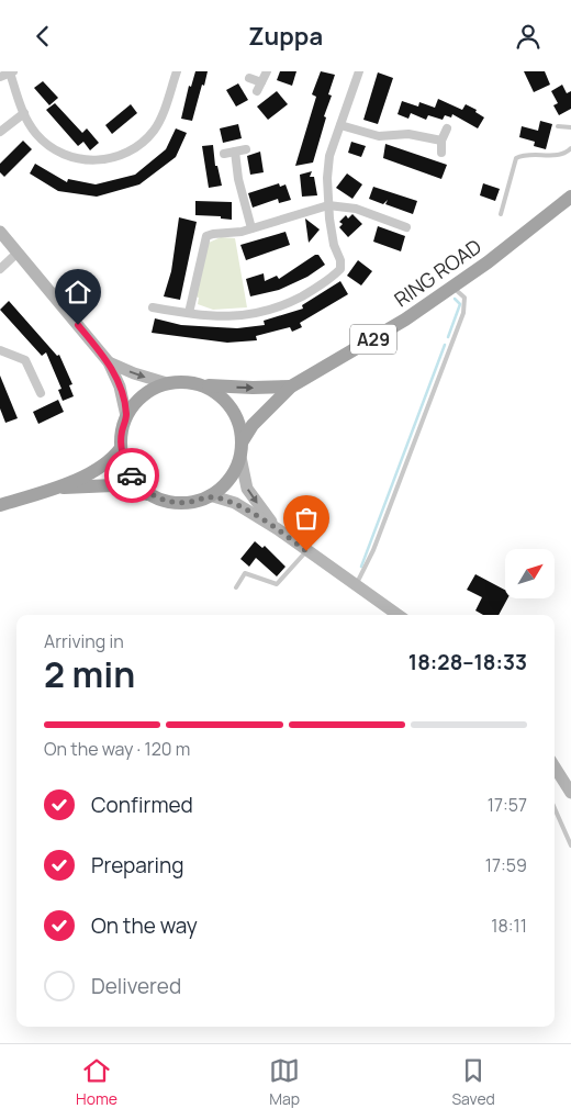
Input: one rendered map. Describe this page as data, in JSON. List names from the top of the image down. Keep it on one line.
{"streets":{"main road":["RING ROAD","A29"]},"crossings":[["RING ROAD","A29"]],"north":"top right","page":{"header":"Zuppa","heading":["2 min","Arriving in","18:28–18:33"],"bar":"On the way · 120 m","list":[["Confirmed","17:57"],["Preparing","17:59"],["On the way","18:11"],"Delivered"],"tabs":["Home","Map","Saved"]}}
